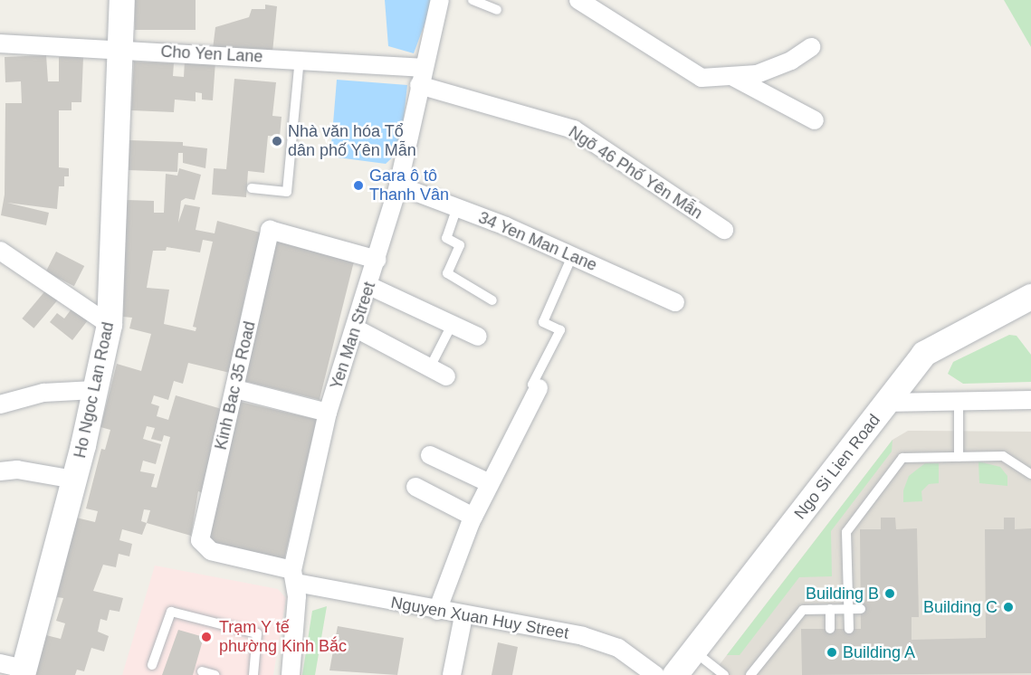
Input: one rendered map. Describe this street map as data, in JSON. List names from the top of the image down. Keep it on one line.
{"streets":{"street":["Cho Yen Lane","Ngõ 46 Phố Yên Mẫn","34 Yen Man Lane","Yen Man Street","Kinh Bac 35 Road","Ho Ngoc Lan Road","Ngo Si Lien Road","Nguyen Xuan Huy Street"]},"crossings":[["Cho Yen Lane","Ngõ 46 Phố Yên Mẫn"],["Cho Yen Lane","Yen Man Street"],["Cho Yen Lane","Ho Ngoc Lan Road"],["Ngõ 46 Phố Yên Mẫn","Yen Man Street"],["34 Yen Man Lane","Yen Man Street"],["Yen Man Street","Kinh Bac 35 Road"],["Yen Man Street","Nguyen Xuan Huy Street"],["Kinh Bac 35 Road","Nguyen Xuan Huy Street"]],"places":["Nhà văn hóa Tổ dân phố Yên Mẫn","Gara ô tô Thanh Vân","Building B","Building C","Trạm Y tế phường Kinh Bắc","Building A"]}
